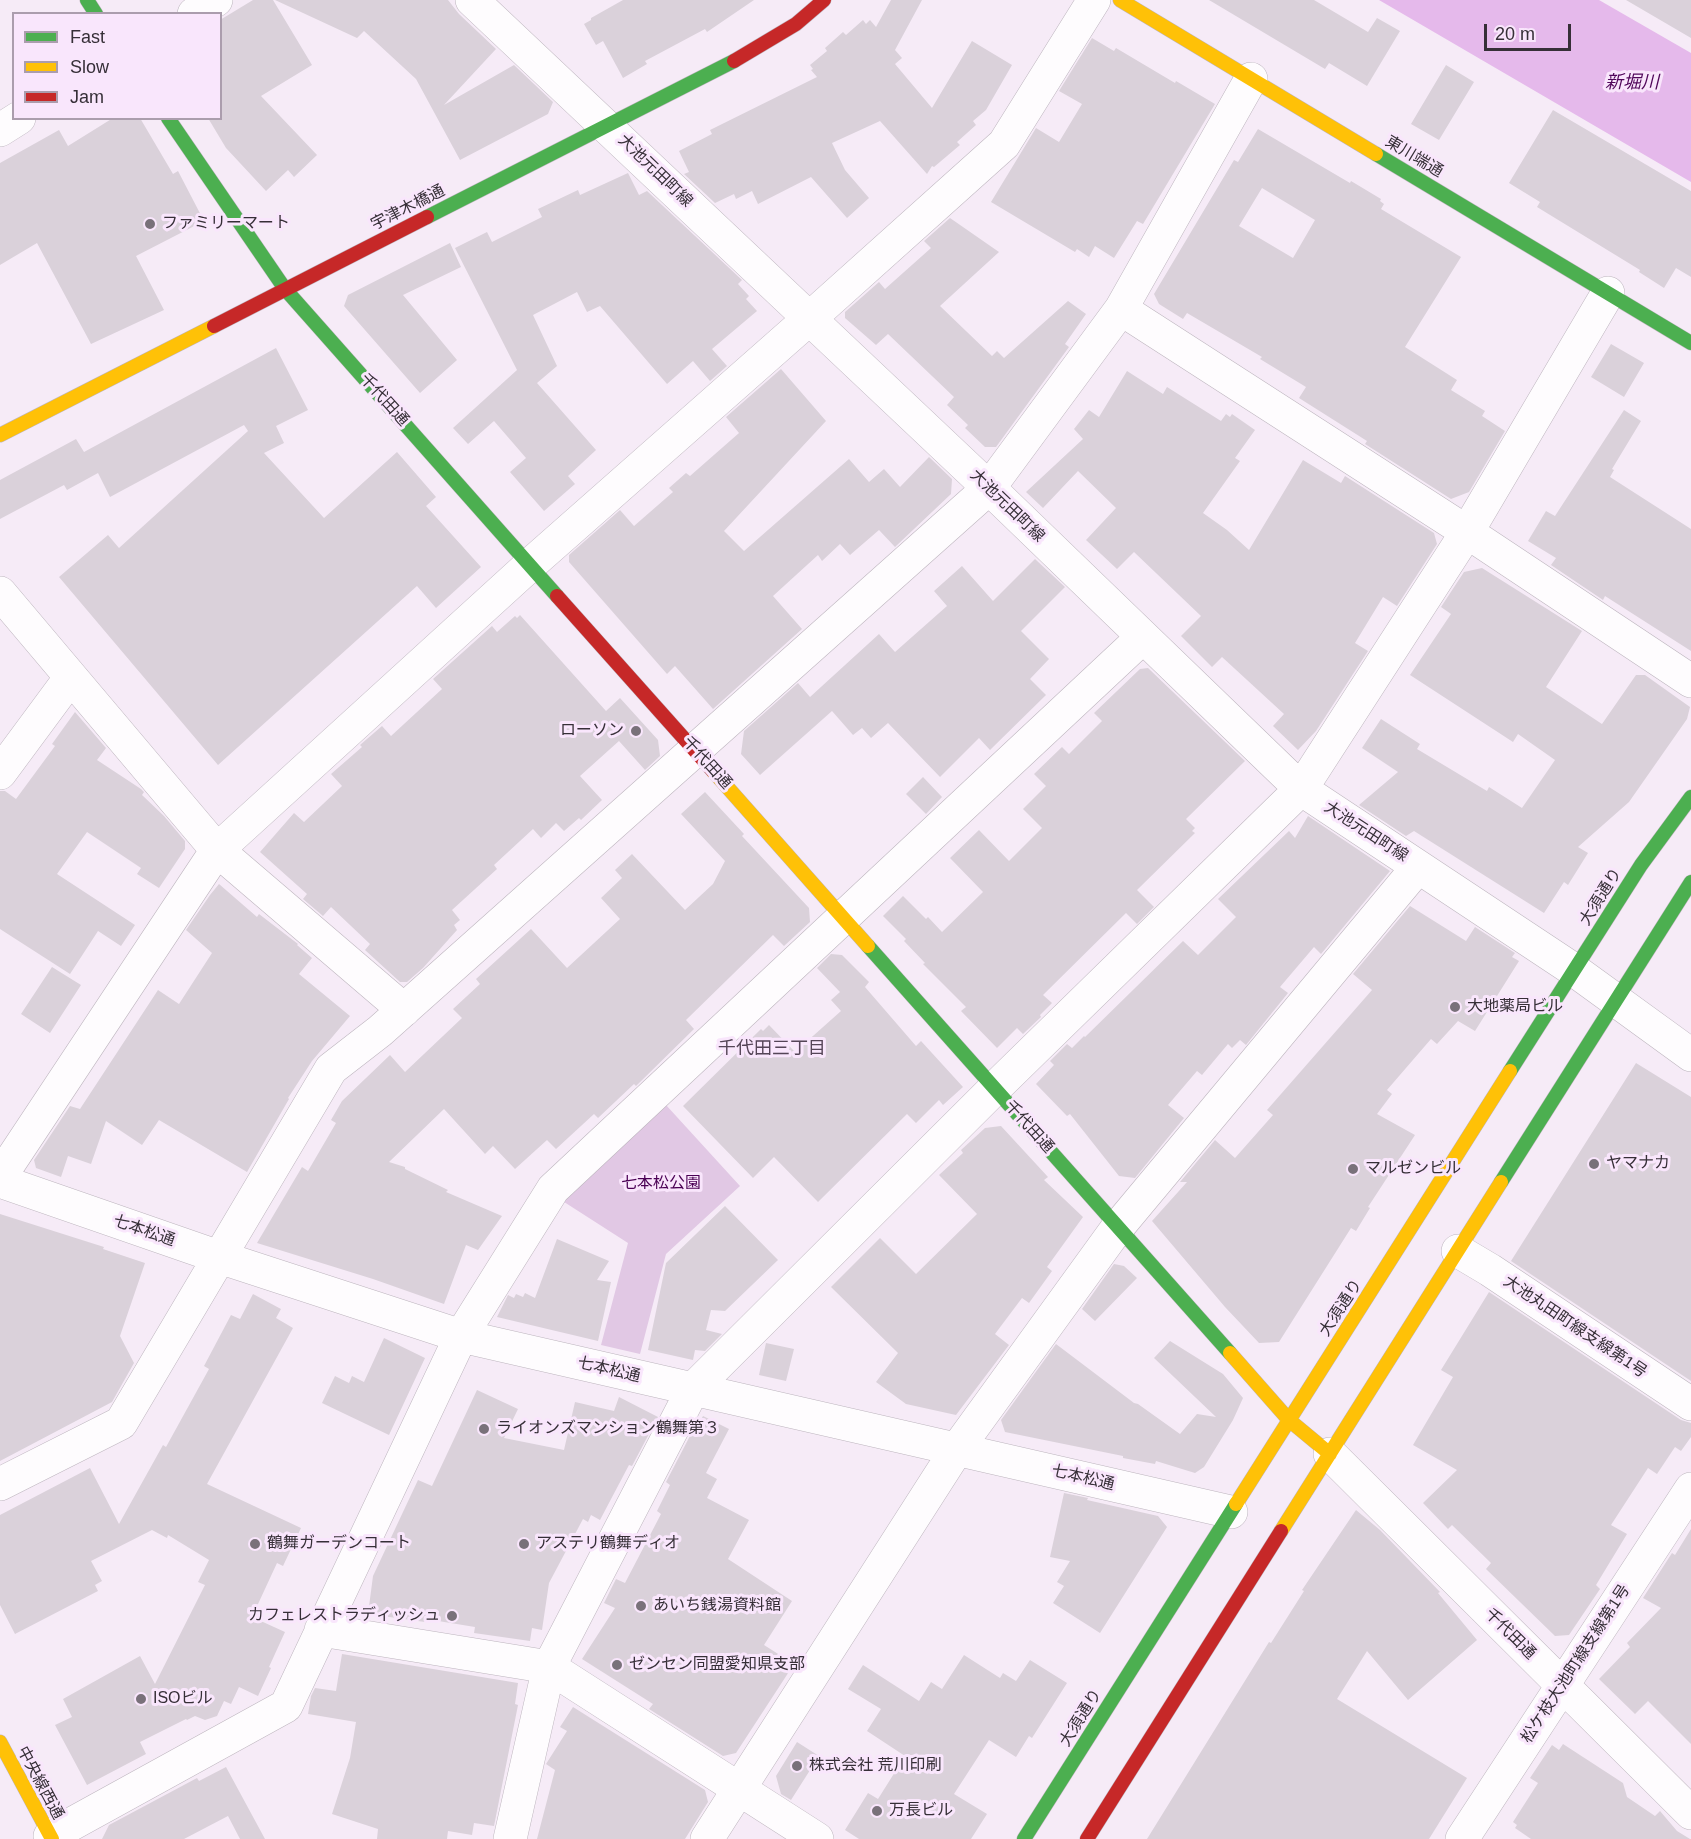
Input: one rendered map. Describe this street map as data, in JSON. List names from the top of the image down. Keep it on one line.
{"streets":{"street":["東川端通","大池元田町線","宇津木橋通","千代田通","大須通り","七本松通","大池丸田町線支線第1号","松ケ枝大池町線支線第1号","中央線西通"]},"crossings":[["大池元田町線","宇津木橋通"],["大池元田町線","大須通り"],["宇津木橋通","千代田通"],["千代田通","大須通り"],["千代田通","松ケ枝大池町線支線第1号"],["大須通り","七本松通"]],"districts":["千代田三丁目"],"water":["新堀川"],"parks":["七本松公園"],"places":["ファミリーマート","ローソン","大地薬局ビル","ヤマナカ","マルゼンビル","ライオンズマンション鶴舞第３","鶴舞ガーデンコート","アステリ鶴舞ディオ","あいち銭湯資料館","カフェレストラディッシュ","ゼンセン同盟愛知県支部","ISOビル","株式会社 荒川印刷","万長ビル"],"legend":["Fast","Slow","Jam"],"scale_bar":"20 m"}
